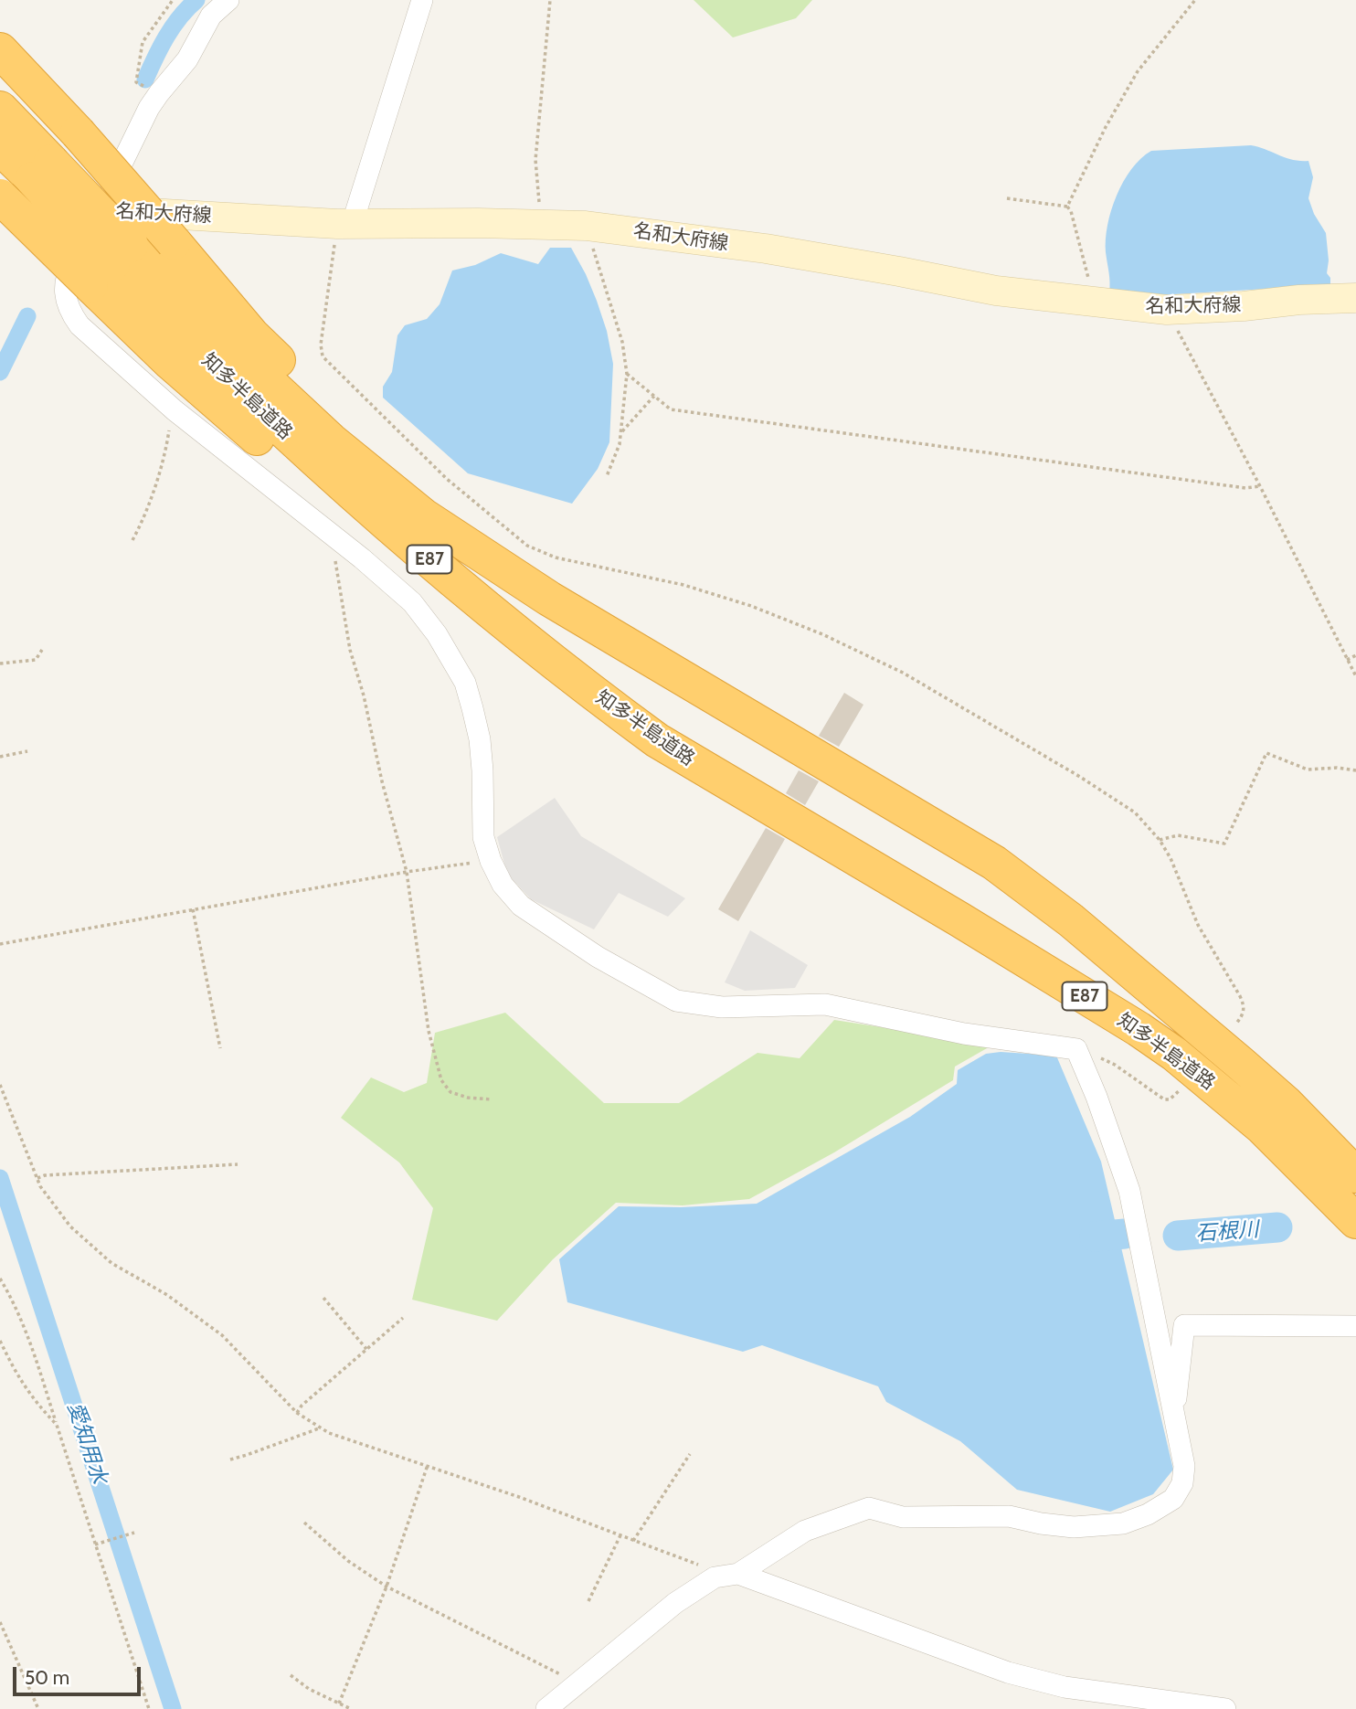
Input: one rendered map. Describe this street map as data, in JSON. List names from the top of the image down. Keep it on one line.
{"streets":{"highway":["知多半島道路","E87"],"main road":["名和大府線"]},"water":["石根川","愛知用水"],"scale_bar":"50 m"}
